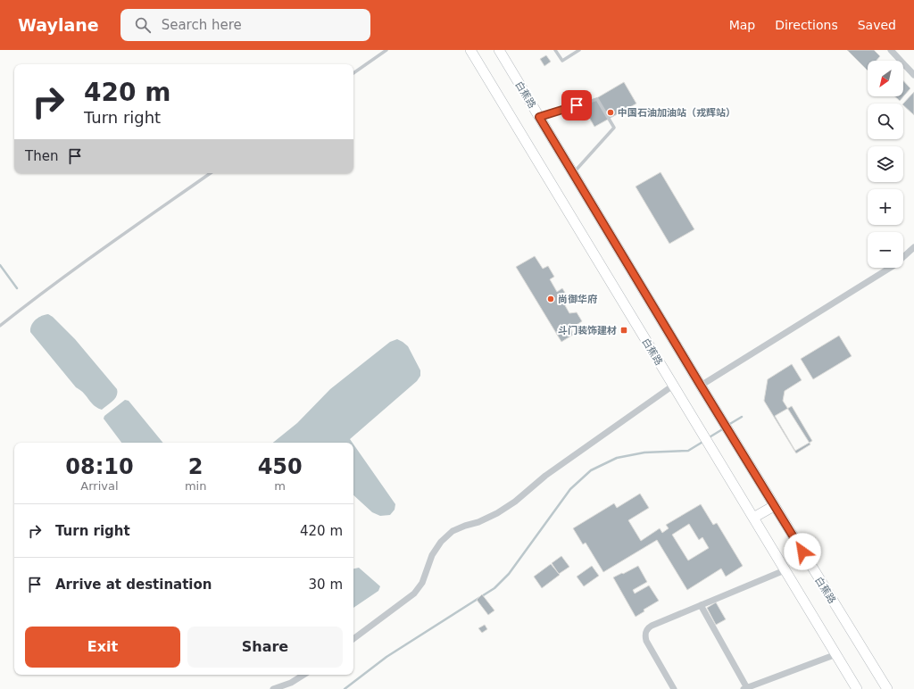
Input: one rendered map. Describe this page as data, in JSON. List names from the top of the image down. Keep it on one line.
{"streets":{"main road":["白蕉路"]},"places":{"other":["中国石油加油站（戎辉站）","尚御华府"],"transit":["斗门装饰建材"]},"north":"bottom left","page":{"header":"Waylane","search":"Search here","nav":["Map","Directions","Saved"],"map_buttons":["+","−"],"turn":["420 m","Turn right"],"then":"Then","eta":["08:10","Arrival","2","min","450","m"],"list":[{"name":"Turn right","value":"420 m"},{"name":"Arrive at destination","value":"30 m"}],"buttons":["Exit","Share"]}}
